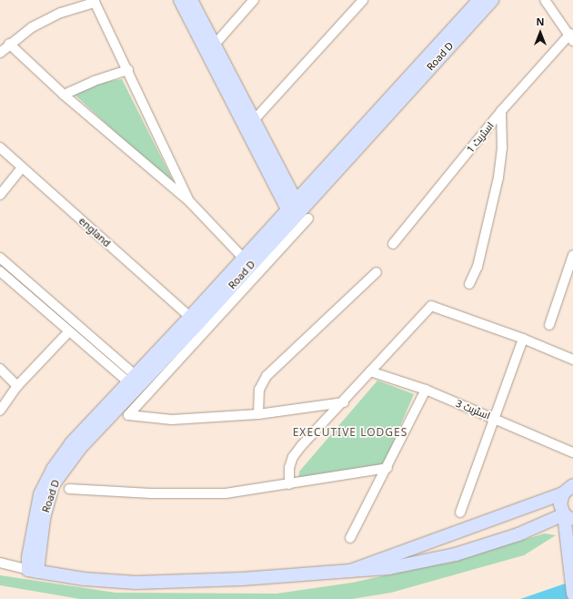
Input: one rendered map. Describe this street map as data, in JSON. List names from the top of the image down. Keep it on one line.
{"streets":{"street":["Road D","اسٹریٹ 1","england","اسٹریٹ 3"]},"crossings":[["Road D","england"]],"districts":["EXECUTIVE LODGES"],"north":"top"}
